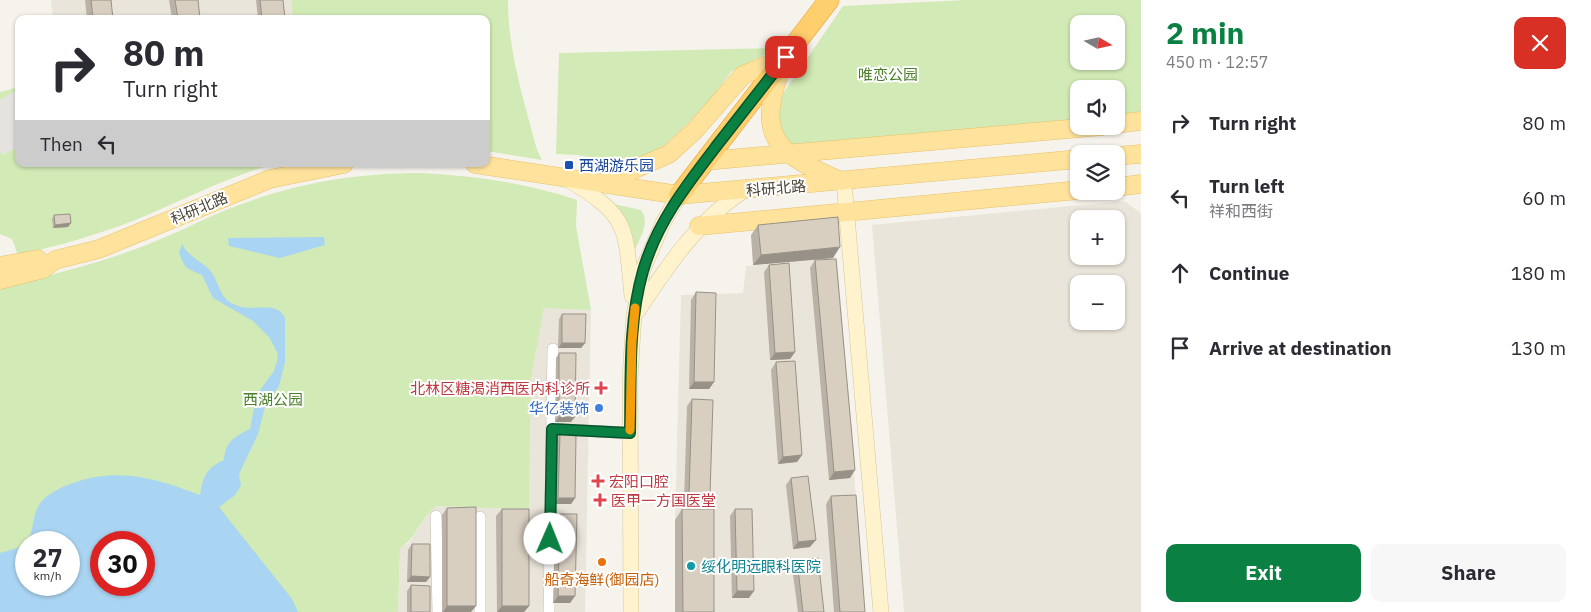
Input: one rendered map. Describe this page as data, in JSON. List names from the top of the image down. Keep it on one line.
{"streets":{"main road":["科研北路"]},"parks":["唯恋公园","西湖公园"],"places":{"transit":["西湖游乐园"],"health":["北林区糖渴消西医内科诊所","宏阳口腔","医甲一方国医堂"],"other":["华亿装饰","船奇海鲜(御园店)","绥化明远眼科医院"]},"north":"right","page":{"heading":["2 min","450 m · 12:57"],"map_buttons":["+","−"],"turn":["80 m","Turn right"],"list":[{"name":"Turn right","value":"80 m"},{"name":"Turn left","note":"祥和西街","value":"60 m"},{"name":"Continue","value":"180 m"},{"name":"Arrive at destination","value":"130 m"}],"then":"Then","speed":"27 km/h","limit":"30","buttons":["Exit","Share"]}}
